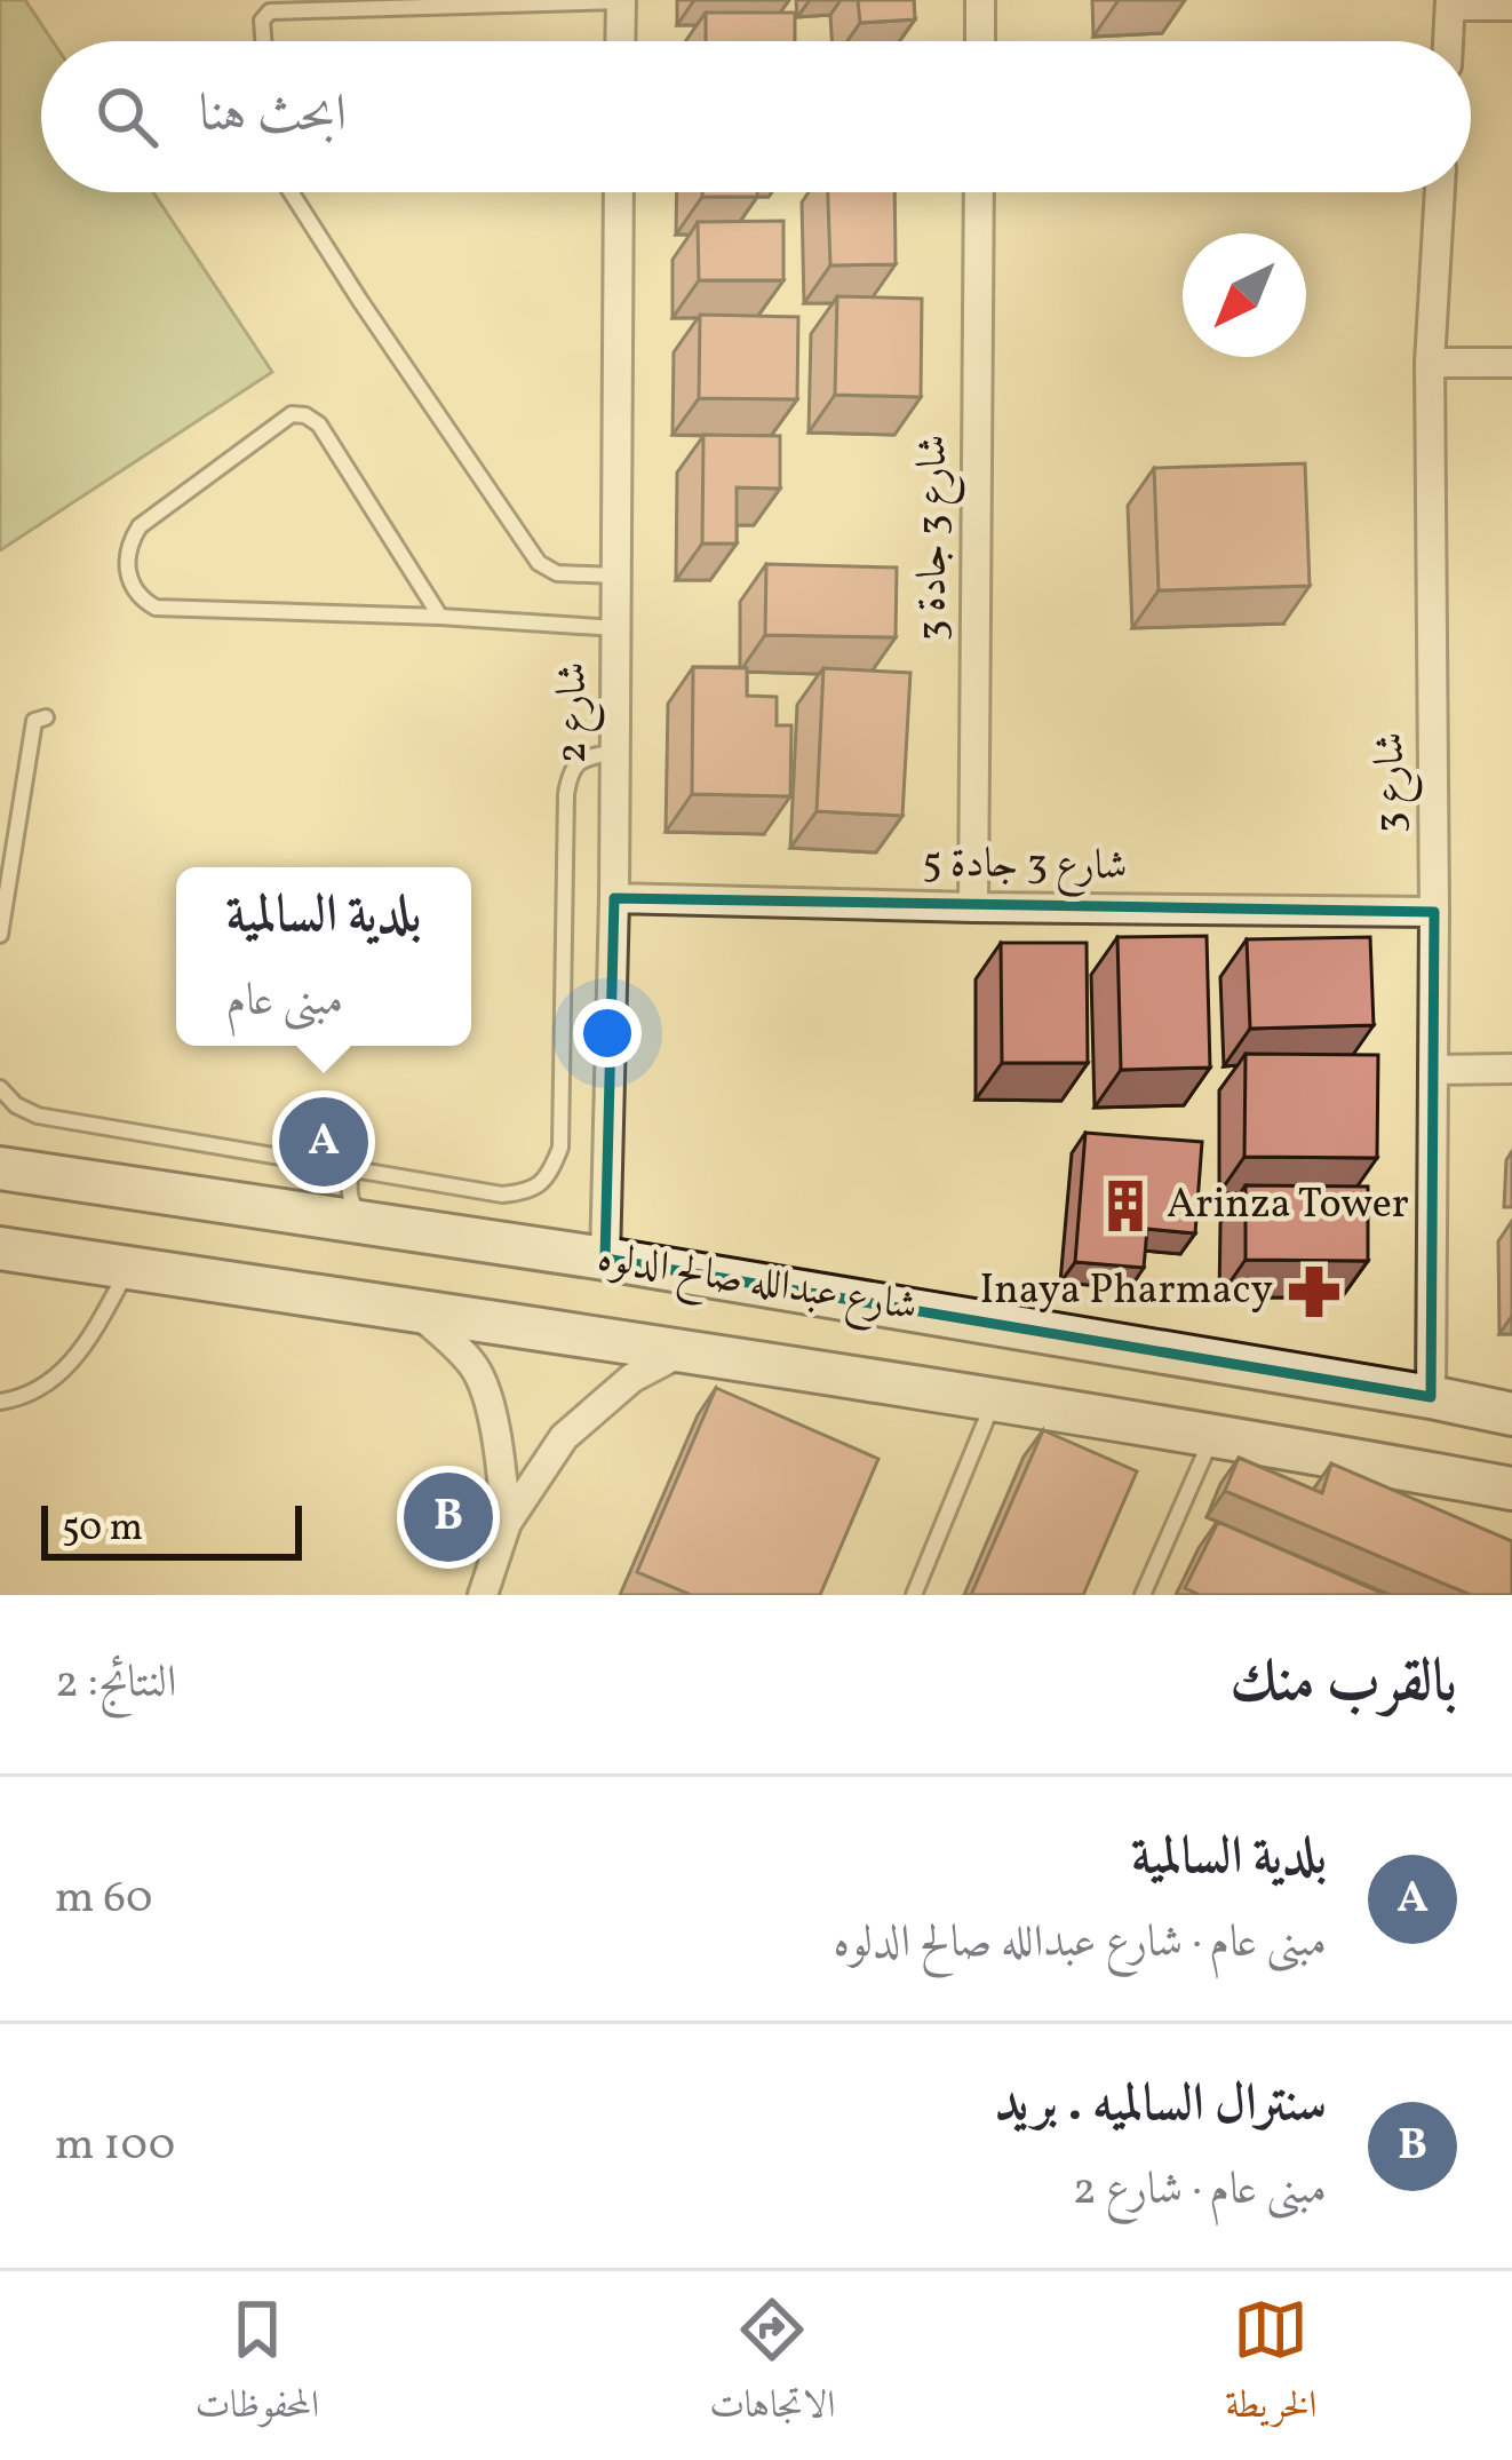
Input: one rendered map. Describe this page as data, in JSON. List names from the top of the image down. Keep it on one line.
{"streets":{"street":["شارع 3 جادة 3","شارع 2","شارع 3","شارع 3 جادة 5","شارع عبدالله صالح الدلوه"]},"crossings":[["شارع 3 جادة 3","شارع 3 جادة 5"],["شارع 2","شارع 3 جادة 5"],["شارع 2","شارع عبدالله صالح الدلوه"],["شارع 3","شارع 3 جادة 5"],["شارع 3","شارع عبدالله صالح الدلوه"]],"places":{"building":["Arinza Tower"],"pharmacy":["Inaya Pharmacy"]},"scale_bar":"50 m","north":"bottom left","page":{"search":"ابحث هنا","popup":["بلدية السالمية","مبنى عام"],"pins":["A","B"],"scale":"50 m","heading":["بالقرب منك","النتائج: 2"],"list":[{"mark":"A","name":"بلدية السالمية","note":"مبنى عام · شارع عبدالله صالح الدلوه","value":"60 m"},{"mark":"B","name":"سنترال السالميه . بريد","note":"مبنى عام · شارع 2","value":"100 m"}],"nav":["الخريطة","الاتجاهات","المحفوظات"]}}
